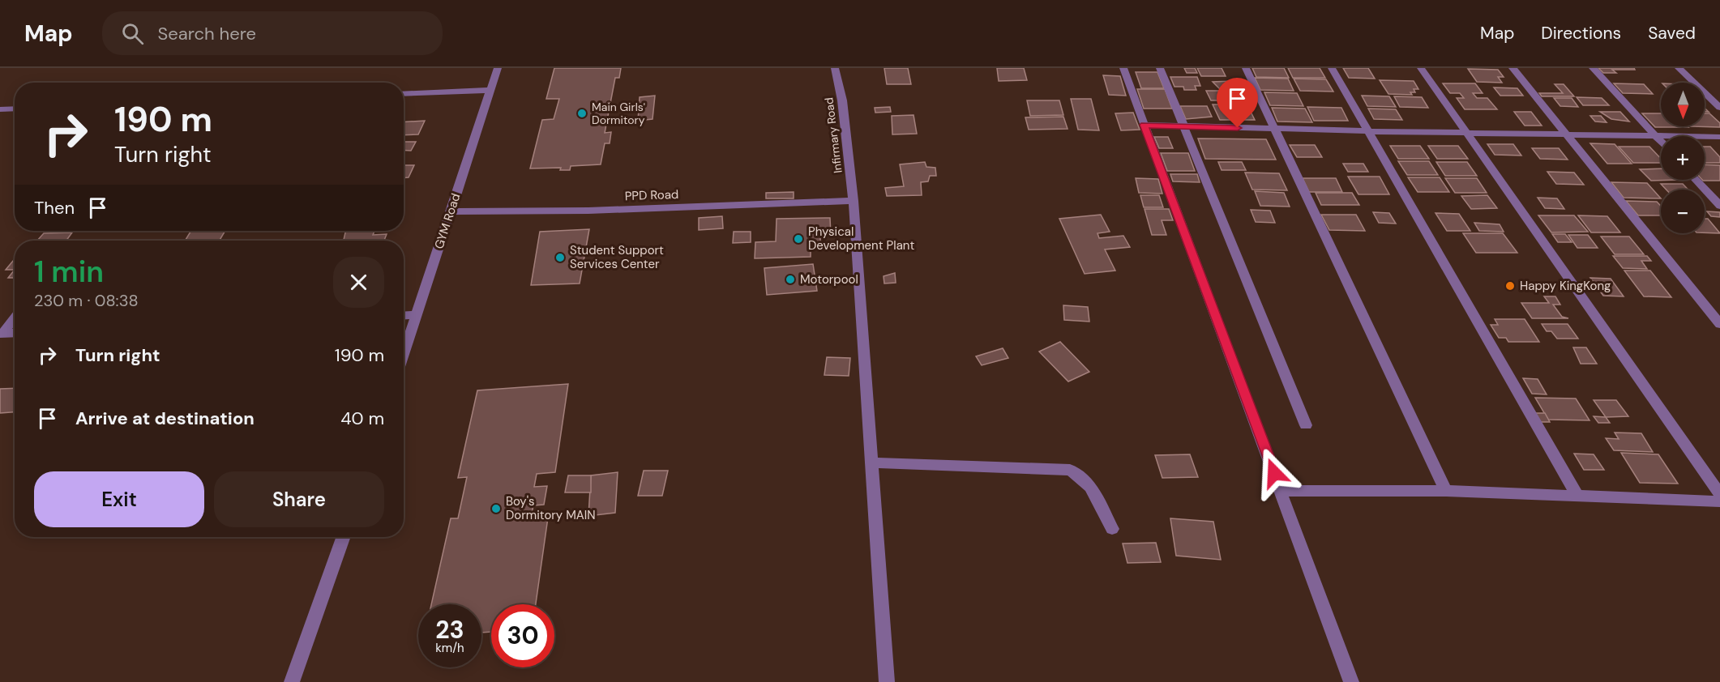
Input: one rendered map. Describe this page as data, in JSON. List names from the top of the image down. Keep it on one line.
{"streets":{"street":["Infirmary Road","PPD Road","GYM Road"]},"crossings":[["Infirmary Road","PPD Road"],["PPD Road","GYM Road"]],"places":["Main Girls' Dormitory","Physical Development Plant","Student Support Services Center","Motorpool","Happy KingKong","Boy's Dormitory MAIN"],"north":"bottom","page":{"header":"Map","search":"Search here","nav":["Map","Directions","Saved"],"map_buttons":["+","−"],"turn":["190 m","Turn right"],"then":"Then","heading":["1 min","230 m · 08:38"],"list":[{"name":"Turn right","value":"190 m"},{"name":"Arrive at destination","value":"40 m"}],"buttons":["Exit","Share"],"speed":"23 km/h","limit":"30"}}
